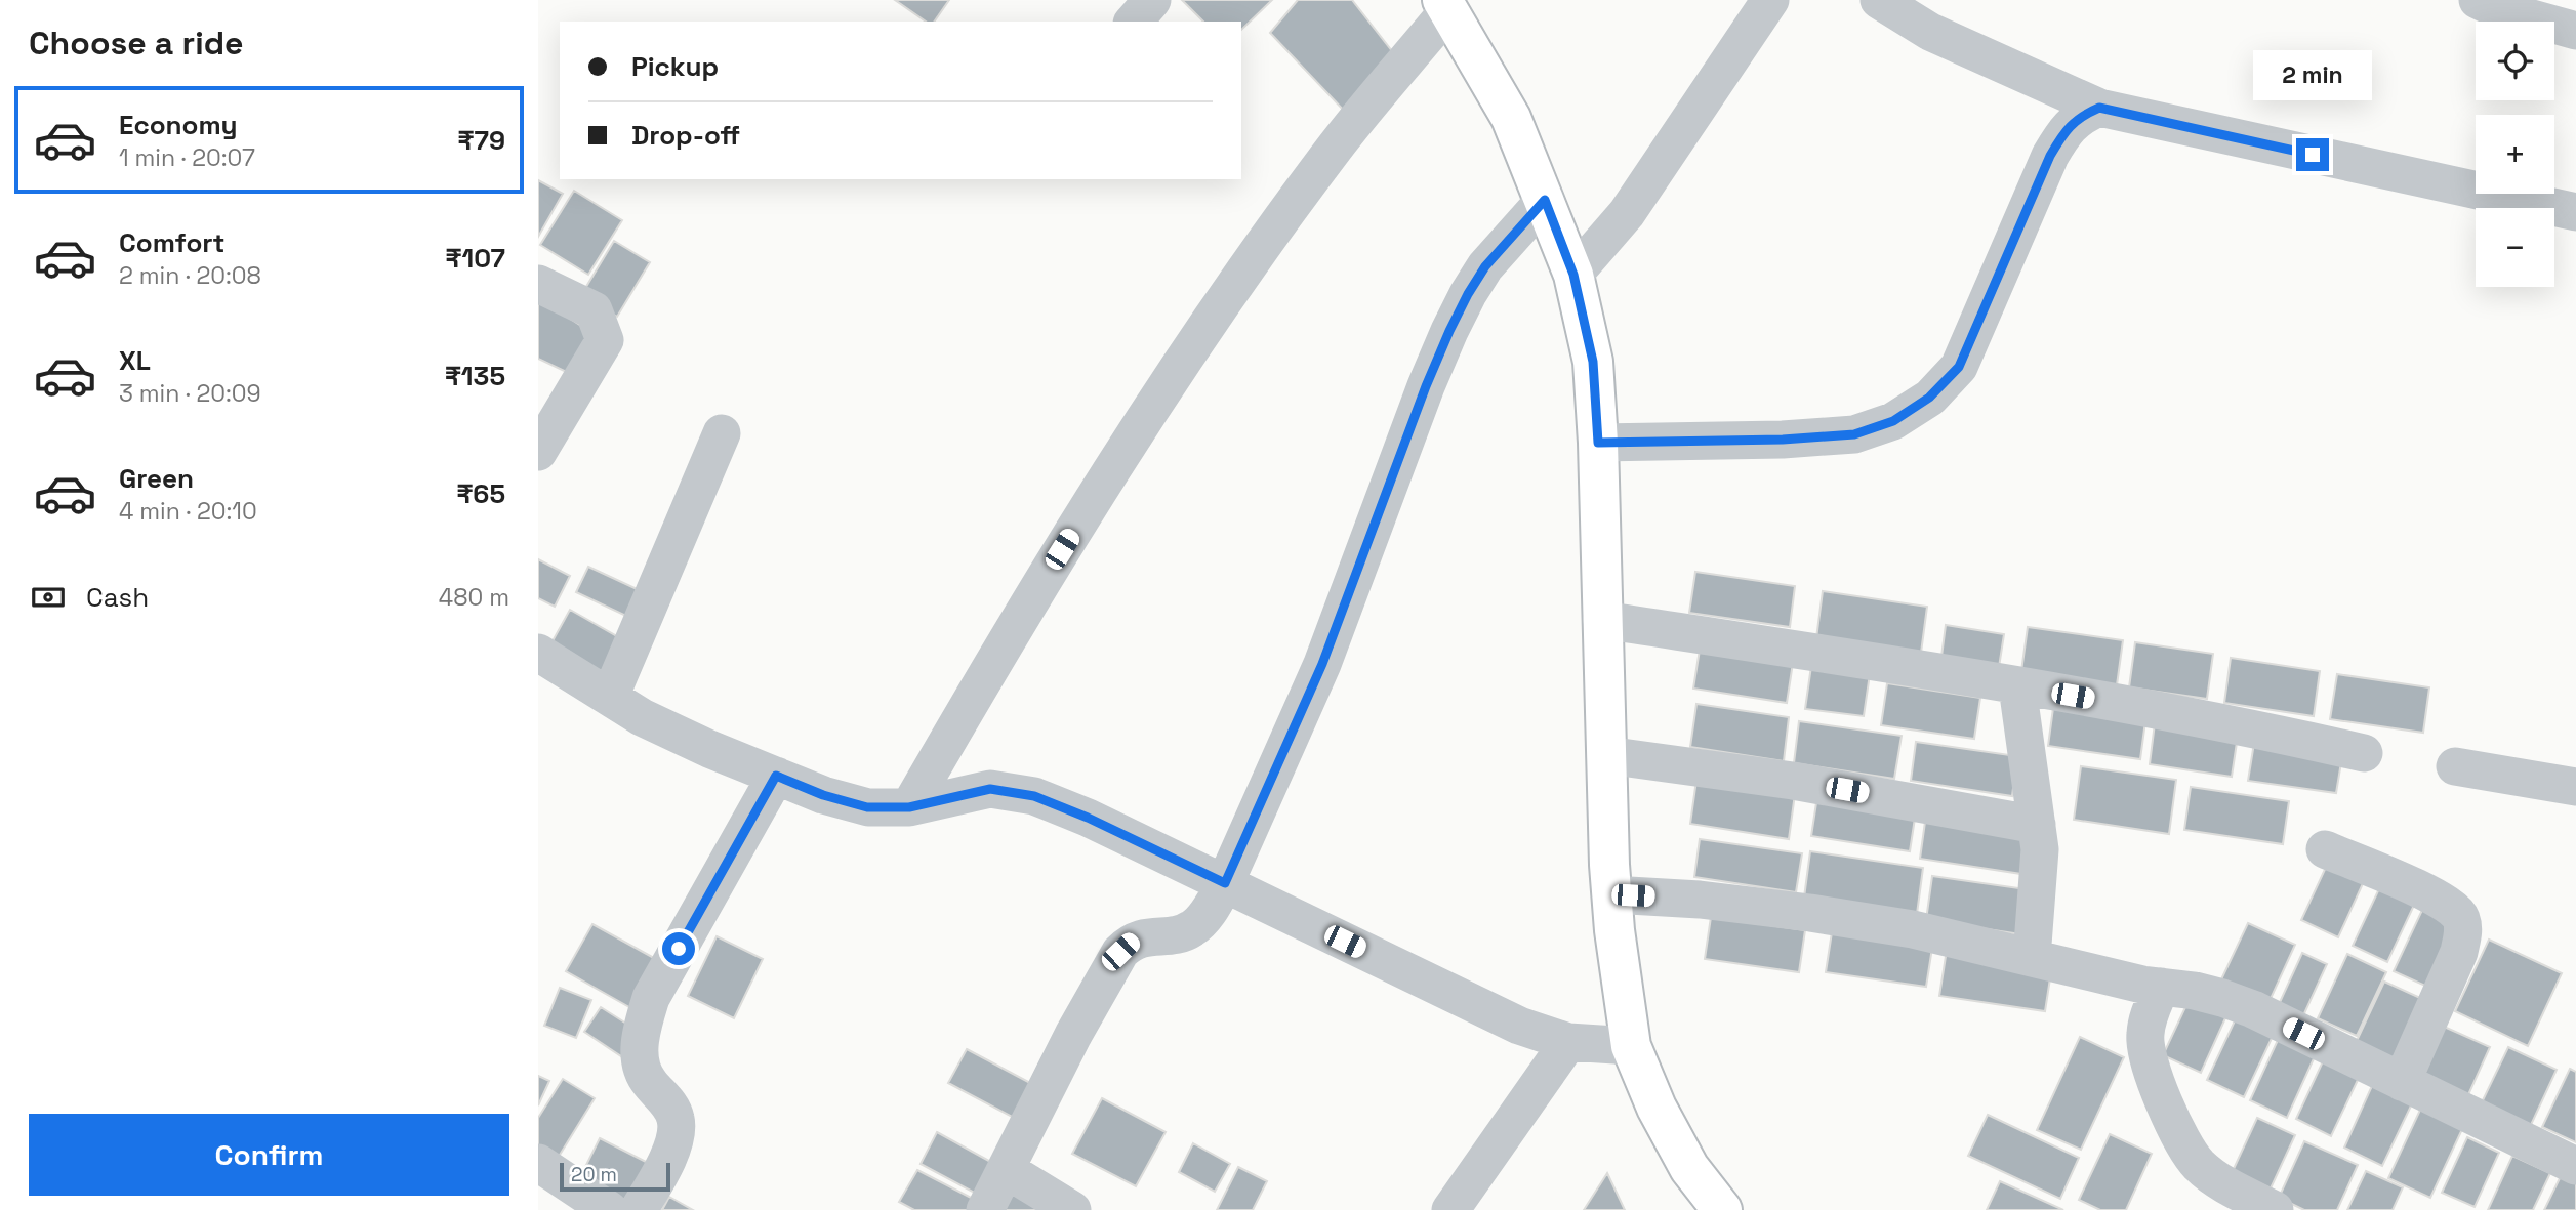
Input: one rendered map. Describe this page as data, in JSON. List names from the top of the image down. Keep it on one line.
{"scale_bar":"20 m","page":{"heading":"Choose a ride","map_buttons":["+","−"],"banner":["Pickup","Drop-off"],"bubble":"2 min","list":[{"name":"Economy","note":"1 min · 20:07","value":"₹79"},{"name":"Comfort","note":"2 min · 20:08","value":"₹107"},{"name":"XL","note":"3 min · 20:09","value":"₹135"},{"name":"Green","note":"4 min · 20:10","value":"₹65"}],"pay":["Cash","480 m"],"buttons":"Confirm","scale":"20 m"}}
